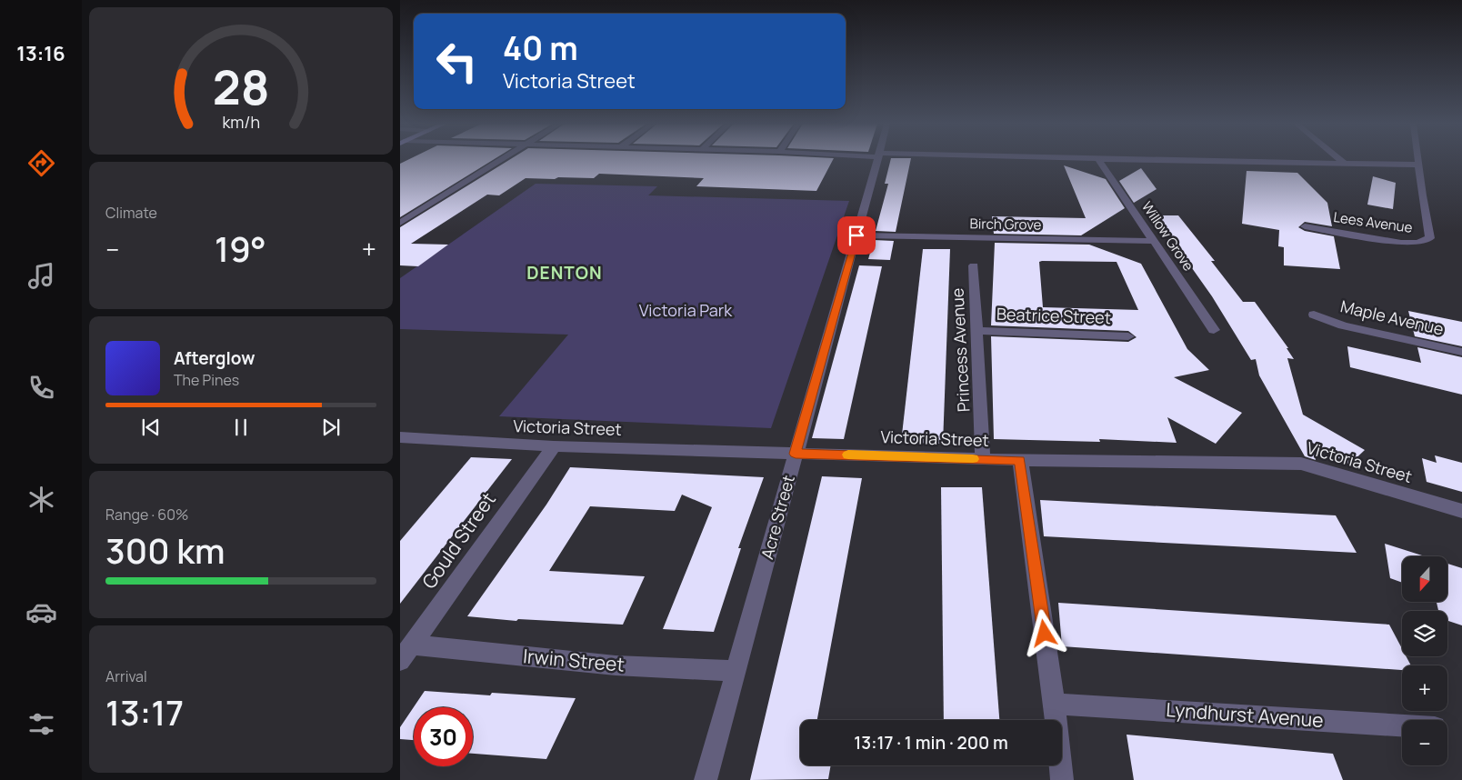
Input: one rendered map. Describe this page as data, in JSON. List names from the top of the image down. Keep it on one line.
{"streets":{"street":["Lees Avenue","Birch Grove","Willow Grove","Beatrice Street","Maple Avenue","Princess Avenue","Victoria Street","Acre Street","Gould Street","Irwin Street","Lyndhurst Avenue"]},"crossings":[["Birch Grove","Willow Grove"],["Birch Grove","Acre Street"],["Beatrice Street","Princess Avenue"],["Princess Avenue","Victoria Street"],["Victoria Street","Acre Street"],["Victoria Street","Gould Street"],["Acre Street","Irwin Street"],["Gould Street","Irwin Street"]],"districts":["DENTON"],"parks":["Victoria Park"],"north":"bottom","page":{"tabs":"13:16","turn":["40 m","Victoria Street"],"tile":["Climate",["Range · 60%","300 km"],["Arrival","13:17"]],"heat":["−","19°","+"],"song":["Afterglow","The Pines"],"map_buttons":["+","−"],"limit":"30","trip":"13:17 · 1 min · 200 m","gauge":["28","km/h"]}}
